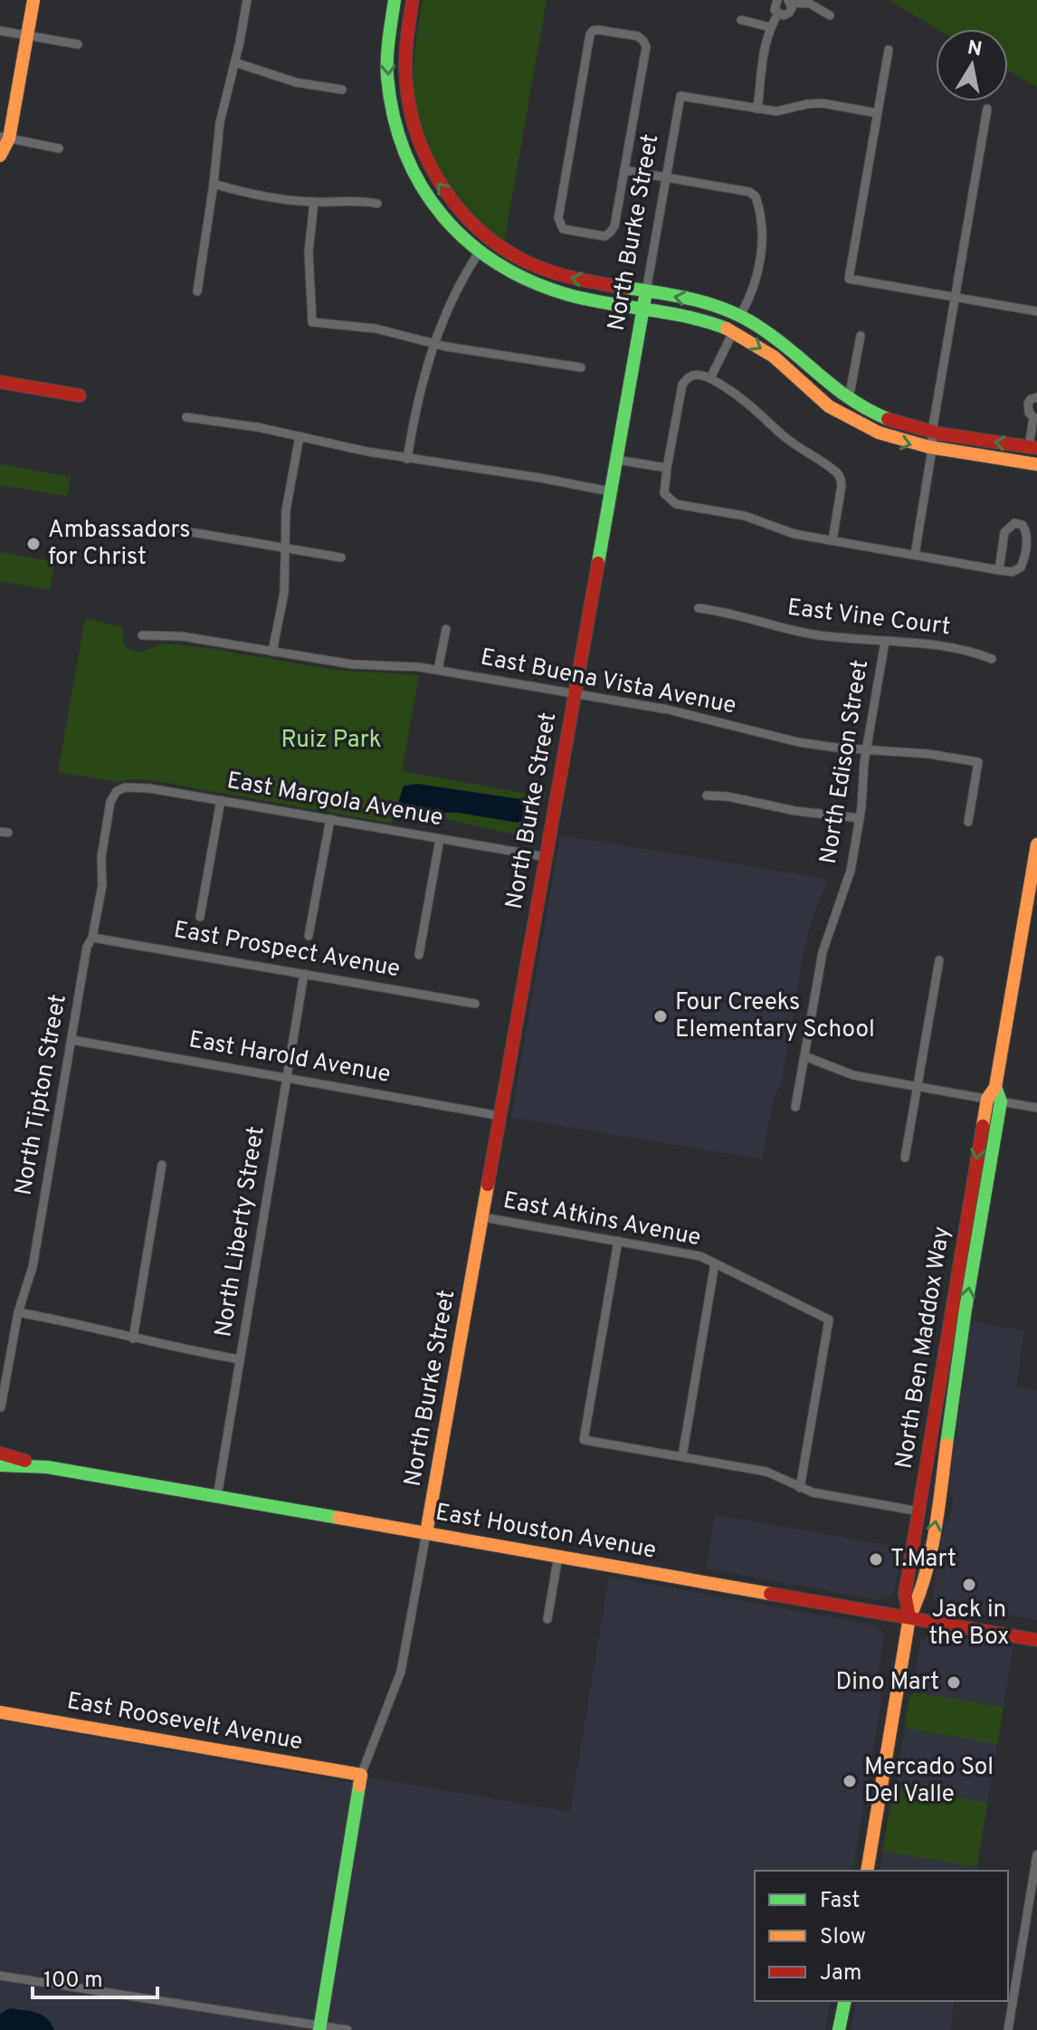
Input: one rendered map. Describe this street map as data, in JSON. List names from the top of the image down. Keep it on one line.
{"streets":{"main road":["North Burke Street","North Ben Maddox Way","East Houston Avenue","East Roosevelt Avenue"],"street":["East Vine Court","East Buena Vista Avenue","North Edison Street","East Margola Avenue","East Prospect Avenue","East Harold Avenue","North Tipton Street","East Atkins Avenue","North Liberty Street"]},"crossings":[["North Burke Street","East Buena Vista Avenue"],["North Burke Street","East Margola Avenue"],["North Burke Street","East Harold Avenue"],["North Burke Street","East Atkins Avenue"],["North Burke Street","East Houston Avenue"],["East Vine Court","North Edison Street"],["East Buena Vista Avenue","North Edison Street"],["East Margola Avenue","North Tipton Street"],["East Prospect Avenue","North Tipton Street"],["East Prospect Avenue","North Liberty Street"],["East Harold Avenue","North Tipton Street"],["East Harold Avenue","North Liberty Street"],["North Liberty Street","East Houston Avenue"],["North Ben Maddox Way","East Houston Avenue"]],"parks":["Ruiz Park"],"places":["Ambassadors for Christ","Four Creeks Elementary School","T.Mart","Jack in the Box","Dino Mart","Mercado Sol Del Valle"],"legend":["Fast","Slow","Jam"],"scale_bar":"100 m","north":"top"}
